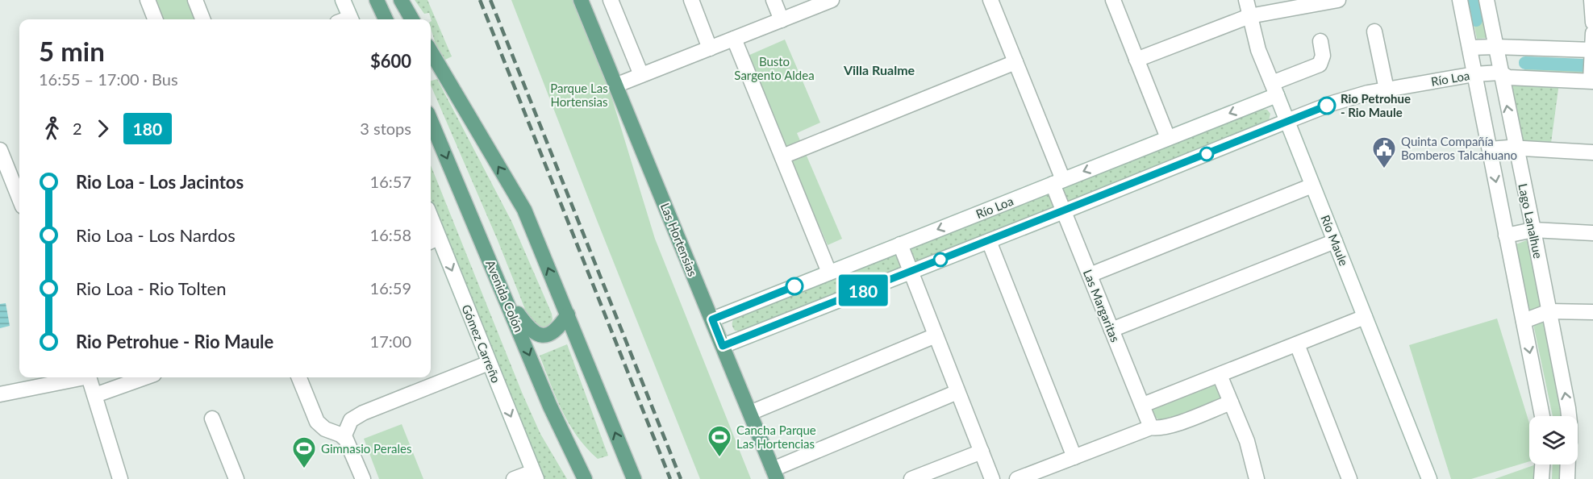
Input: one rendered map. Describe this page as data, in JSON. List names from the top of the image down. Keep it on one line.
{"streets":{"main road":["Las Hortensias","Avenida Colón"],"street":["Río Loa","Lago Lanalhue","Río Maule","Las Margaritas","Gómez Carreño"]},"crossings":[["Río Loa","Lago Lanalhue"],["Río Loa","Las Hortensias"],["Río Loa","Río Maule"],["Río Loa","Las Margaritas"]],"one_way":["Gómez Carreño"],"districts":["Villa Rualme"],"parks":["Busto Sargento Aldea","Parque Las Hortensias"],"places":{"other":["Rio Petrohue - Rio Maule"],"public building":["Quinta Compañía Bomberos Talcahuano"],"sports":["Cancha Parque Las Hortencias","Gimnasio Perales"]},"lines":["bus line 180"],"page":{"on_map":"180","heading":["5 min","16:55 – 17:00 · Bus","$600"],"legs":["2","180","3 stops"],"list":[{"name":"Rio Loa - Los Jacintos","value":"16:57"},{"name":"Rio Loa - Los Nardos","value":"16:58"},{"name":"Rio Loa - Rio Tolten","value":"16:59"},{"name":"Rio Petrohue - Rio Maule","value":"17:00"}]}}
